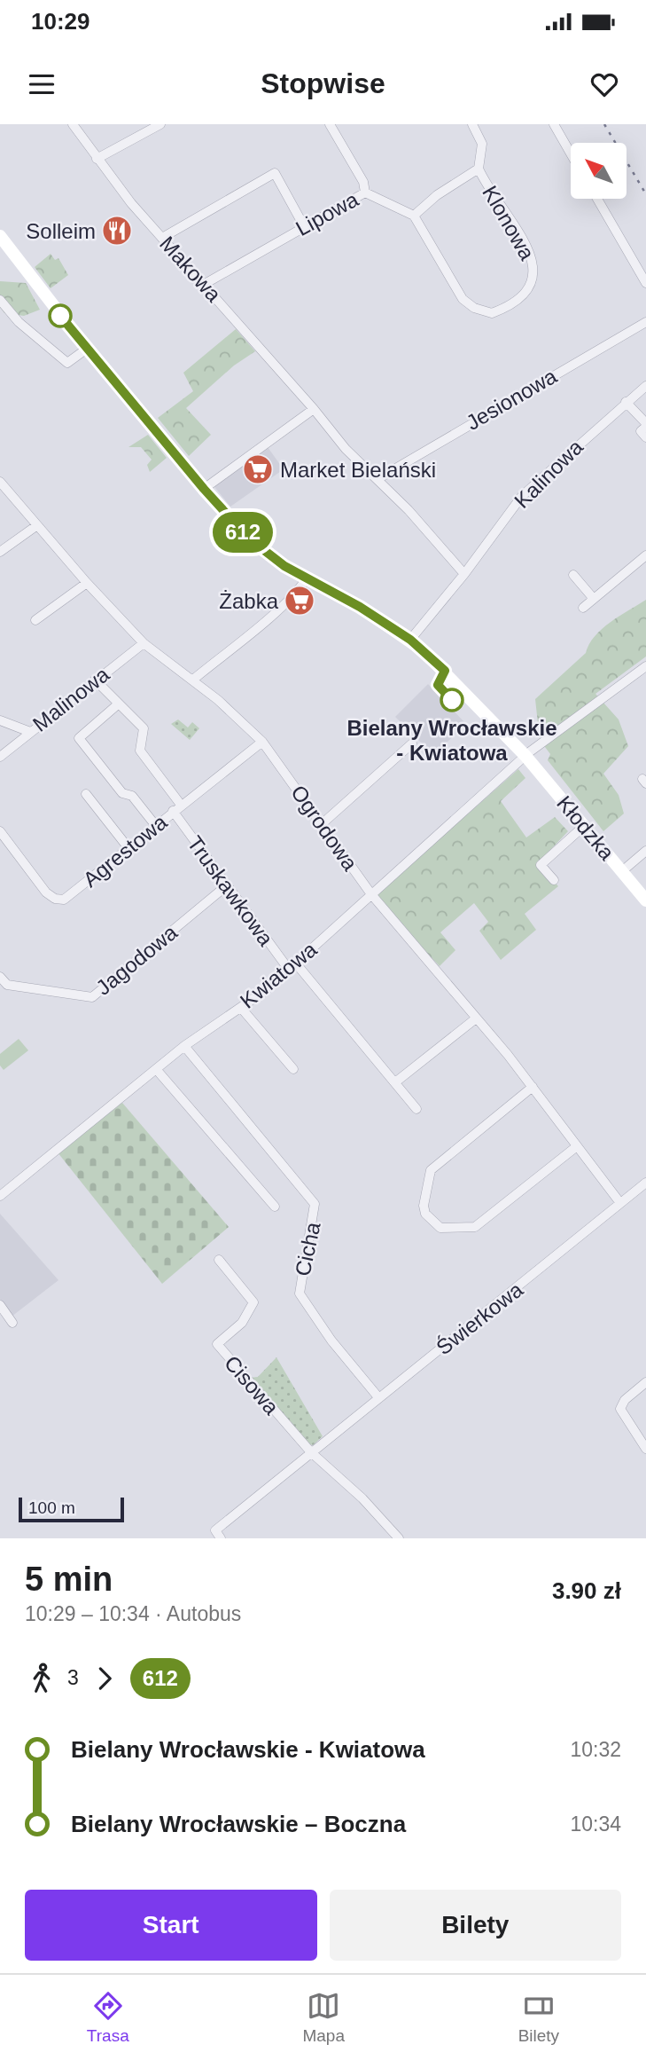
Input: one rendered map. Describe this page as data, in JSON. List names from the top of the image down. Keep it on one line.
{"streets":{"main road":["Kłodzka"],"street":["Lipowa","Klonowa","Makowa","Jesionowa","Kalinowa","Malinowa","Ogrodowa","Agrestowa","Truskawkowa","Jagodowa","Kwiatowa","Cicha","Świerkowa","Cisowa"]},"crossings":[["Lipowa","Klonowa"],["Lipowa","Makowa"],["Makowa","Jesionowa"],["Makowa","Kalinowa"],["Malinowa","Ogrodowa"],["Ogrodowa","Agrestowa"],["Ogrodowa","Kwiatowa"],["Ogrodowa","Świerkowa"],["Kłodzka","Kwiatowa"],["Agrestowa","Truskawkowa"],["Truskawkowa","Jagodowa"],["Truskawkowa","Kwiatowa"],["Kwiatowa","Cicha"],["Cicha","Świerkowa"],["Świerkowa","Cisowa"]],"places":{"restaurant":["Solleim"],"supermarket":["Market Bielański","Żabka"],"other":["Bielany Wrocławskie - Kwiatowa"]},"lines":["bus line 612"],"scale_bar":"100 m","north":"top left","page":{"status":"10:29","header":"Stopwise","on_map":"612","scale":"100 m","heading":["5 min","10:29 – 10:34 · Autobus","3.90 zł"],"legs":["3","612"],"list":[{"name":"Bielany Wrocławskie - Kwiatowa","value":"10:32"},{"name":"Bielany Wrocławskie – Boczna","value":"10:34"}],"buttons":["Start","Bilety"],"tabs":["Trasa","Mapa","Bilety"]}}
